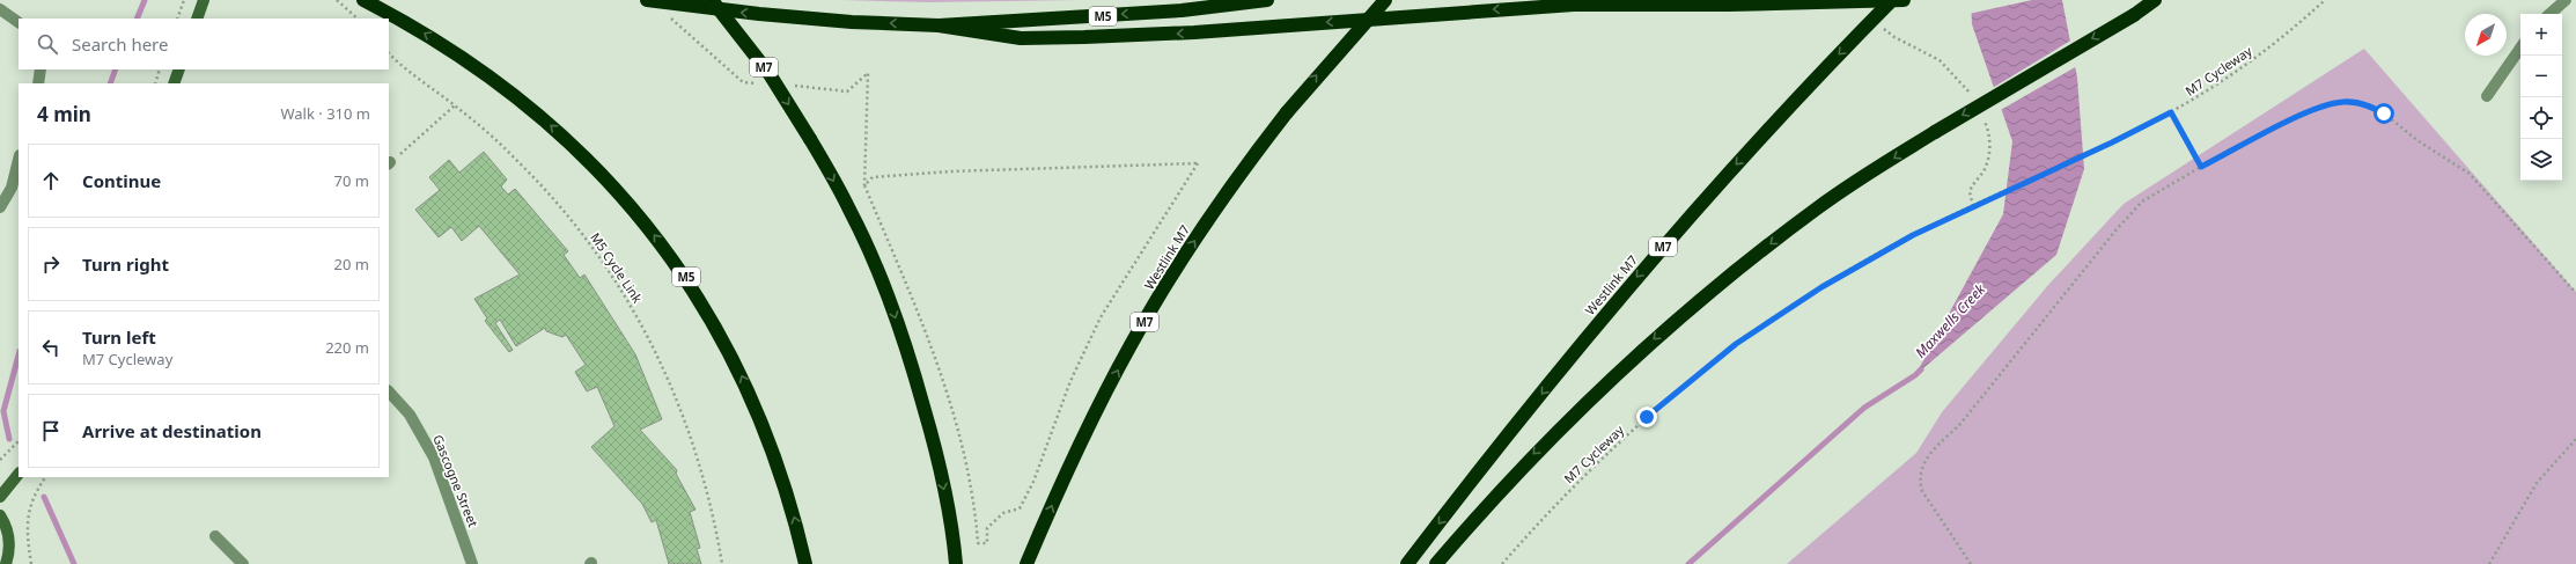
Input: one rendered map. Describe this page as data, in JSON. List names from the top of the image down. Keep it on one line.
{"streets":{"highway":["M5","M7","Westlink M7"],"street":["Gascogne Street"],"path":["M7 Cycleway","M5 Cycle Link"]},"water":["Maxwells Creek"],"north":"bottom left","page":{"map_buttons":["+","−"],"search":"Search here","heading":["4 min","Walk · 310 m"],"list":[["Continue","70 m"],["Turn right","20 m"],["Turn left","M7 Cycleway","220 m"],"Arrive at destination"]}}
